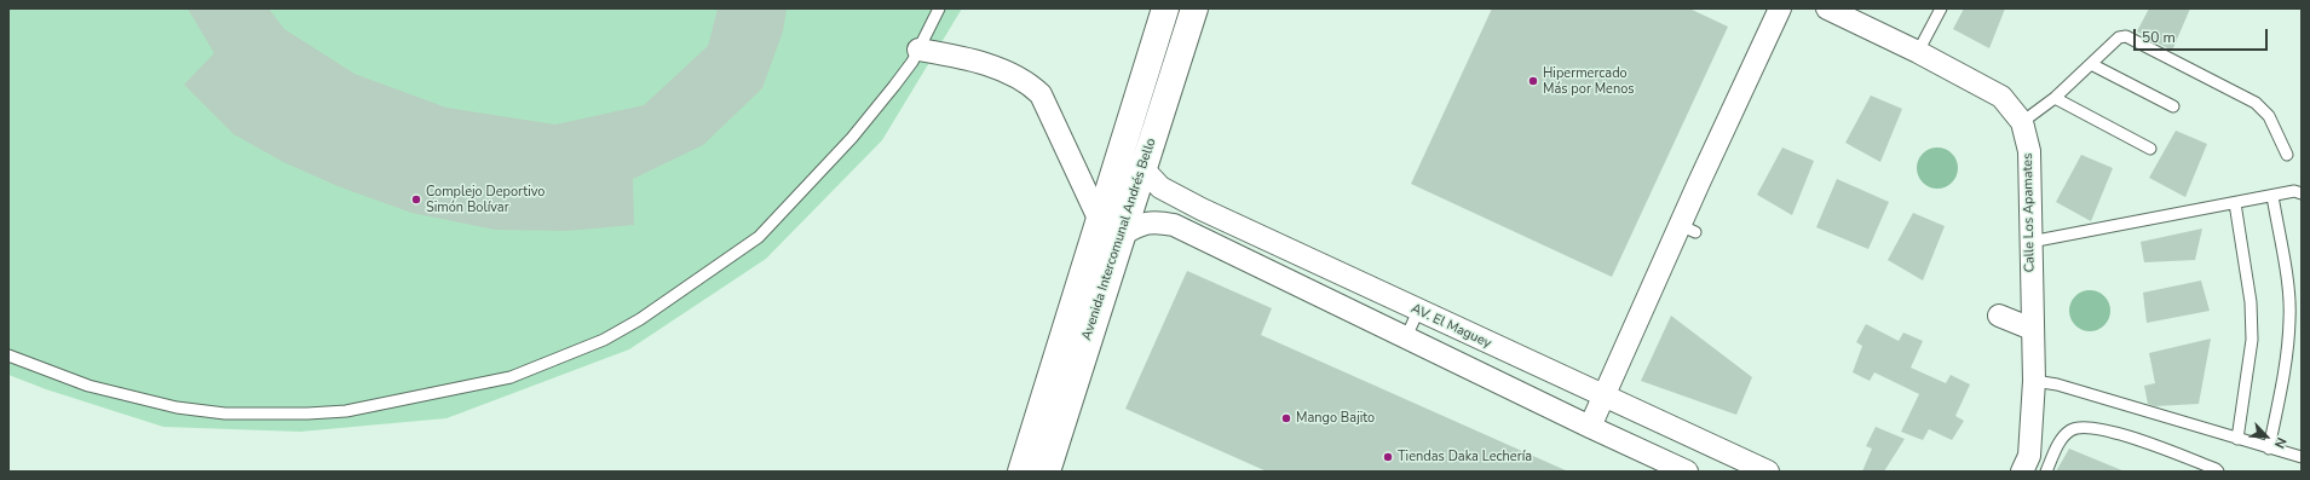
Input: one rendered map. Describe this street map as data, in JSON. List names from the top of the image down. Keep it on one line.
{"streets":{"main road":["Avenida Intercomunal Andrés Bello"],"street":["Calle Los Apamates","AV. El Maguey"]},"crossings":[["Avenida Intercomunal Andrés Bello","AV. El Maguey"]],"places":["Hipermercado Más por Menos","Complejo Deportivo Simón Bolívar","Mango Bajito","Tiendas Daka Lechería"],"scale_bar":"50 m","north":"bottom right"}
